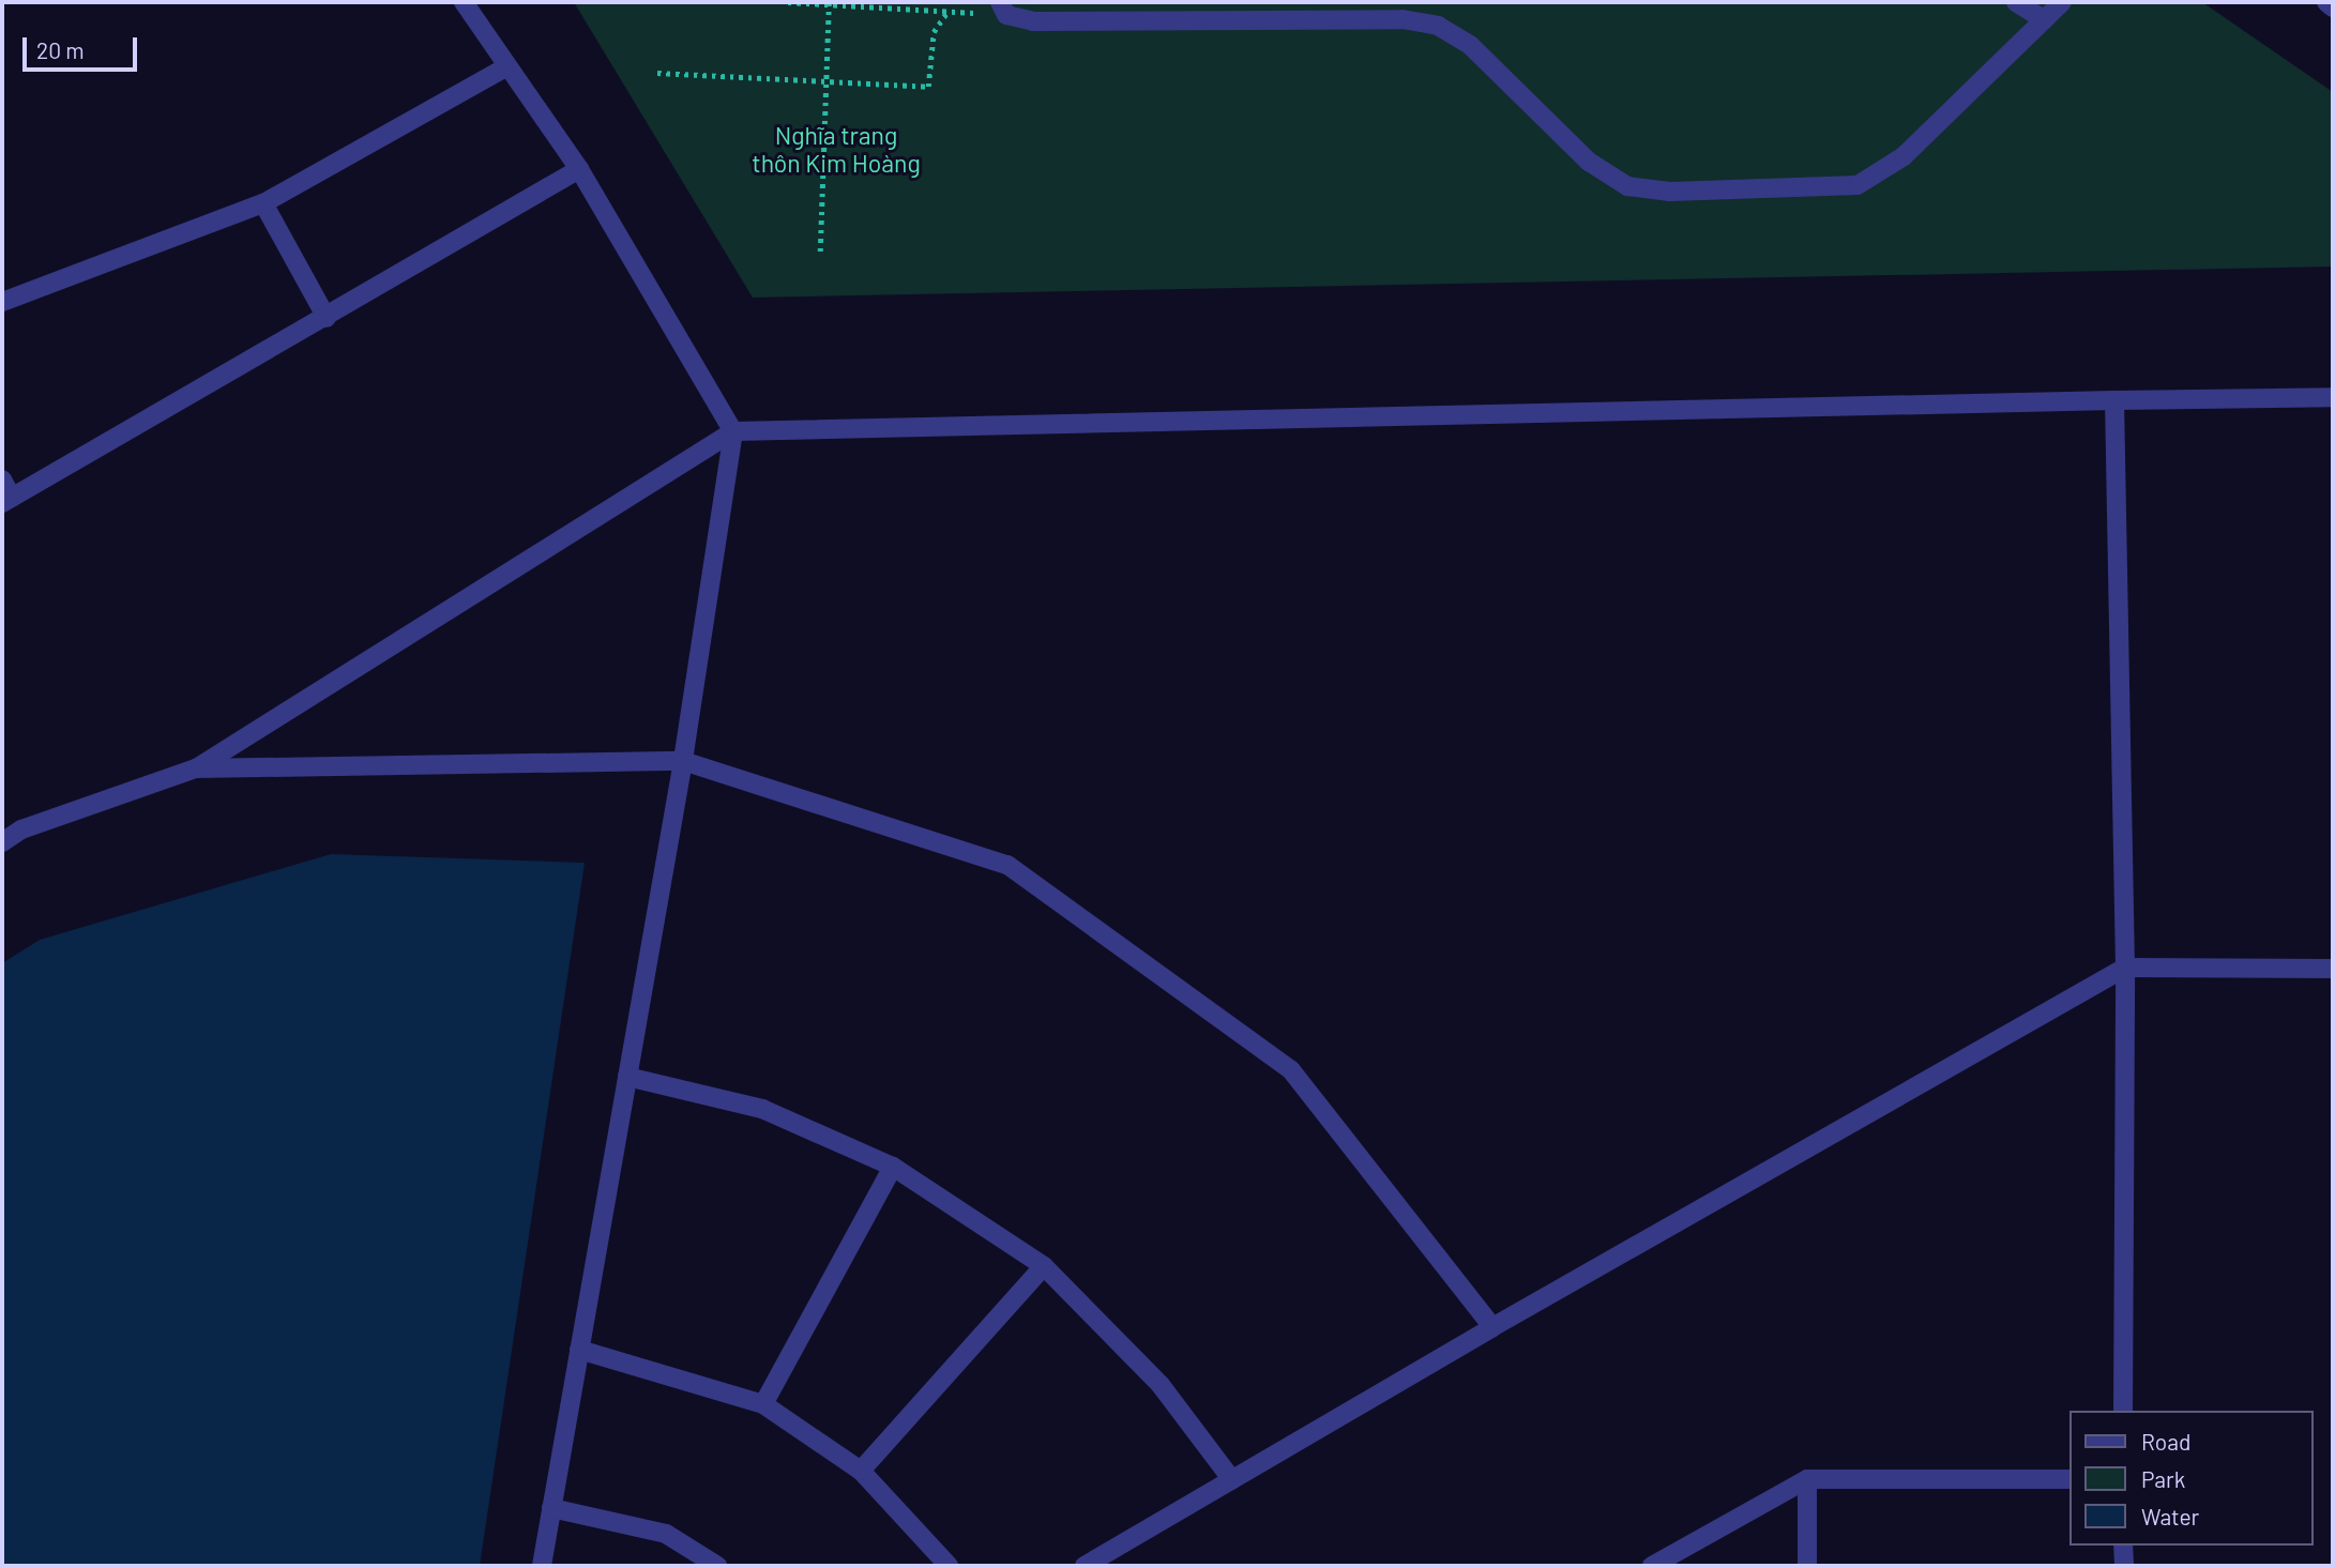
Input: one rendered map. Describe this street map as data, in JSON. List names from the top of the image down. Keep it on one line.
{"parks":["Nghĩa trang thôn Kim Hoàng"],"legend":["Road","Park","Water"],"scale_bar":"20 m"}
